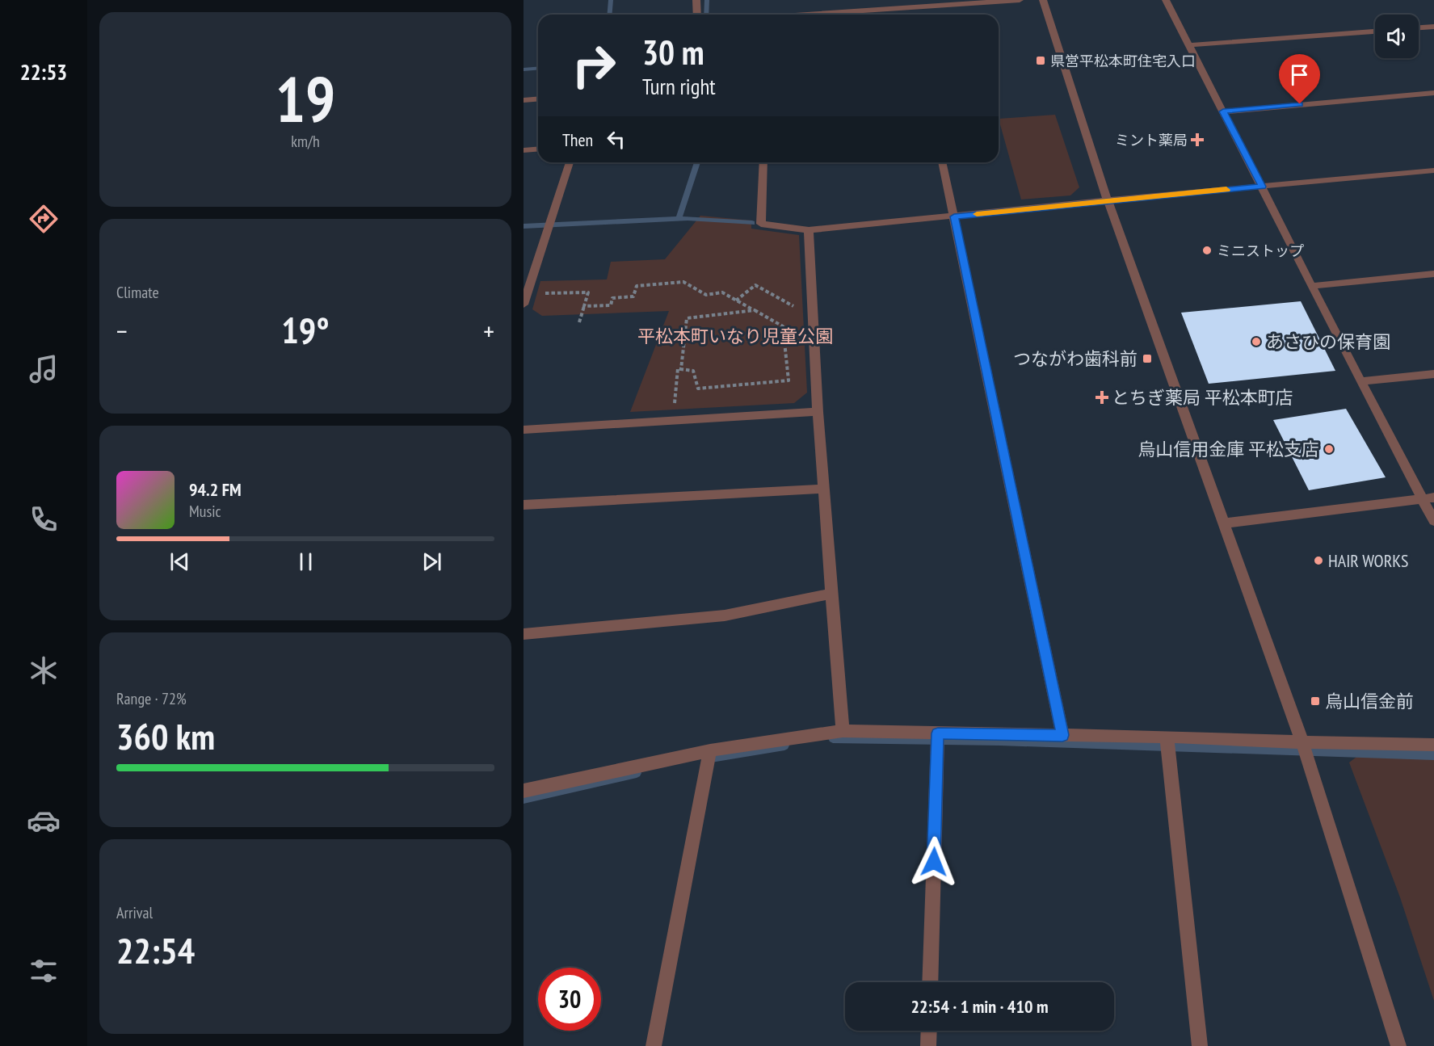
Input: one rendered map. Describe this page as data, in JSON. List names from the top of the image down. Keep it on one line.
{"parks":["平松本町いなり児童公園"],"places":{"transit":["県営平松本町住宅入口","つながわ歯科前","烏山信金前"],"health":["ミント薬局","とちぎ薬局 平松本町店"],"other":["ミニストップ","あさひの保育園","烏山信用金庫 平松支店","HAIR WORKS"]},"page":{"tabs":"22:53","tile":[["19","km/h"],"Climate",["Range · 72%","360 km"],["Arrival","22:54"]],"turn":["30 m","Turn right"],"then":"Then","heat":["−","19°","+"],"song":["94.2 FM","Music"],"limit":"30","trip":"22:54 · 1 min · 410 m"}}
